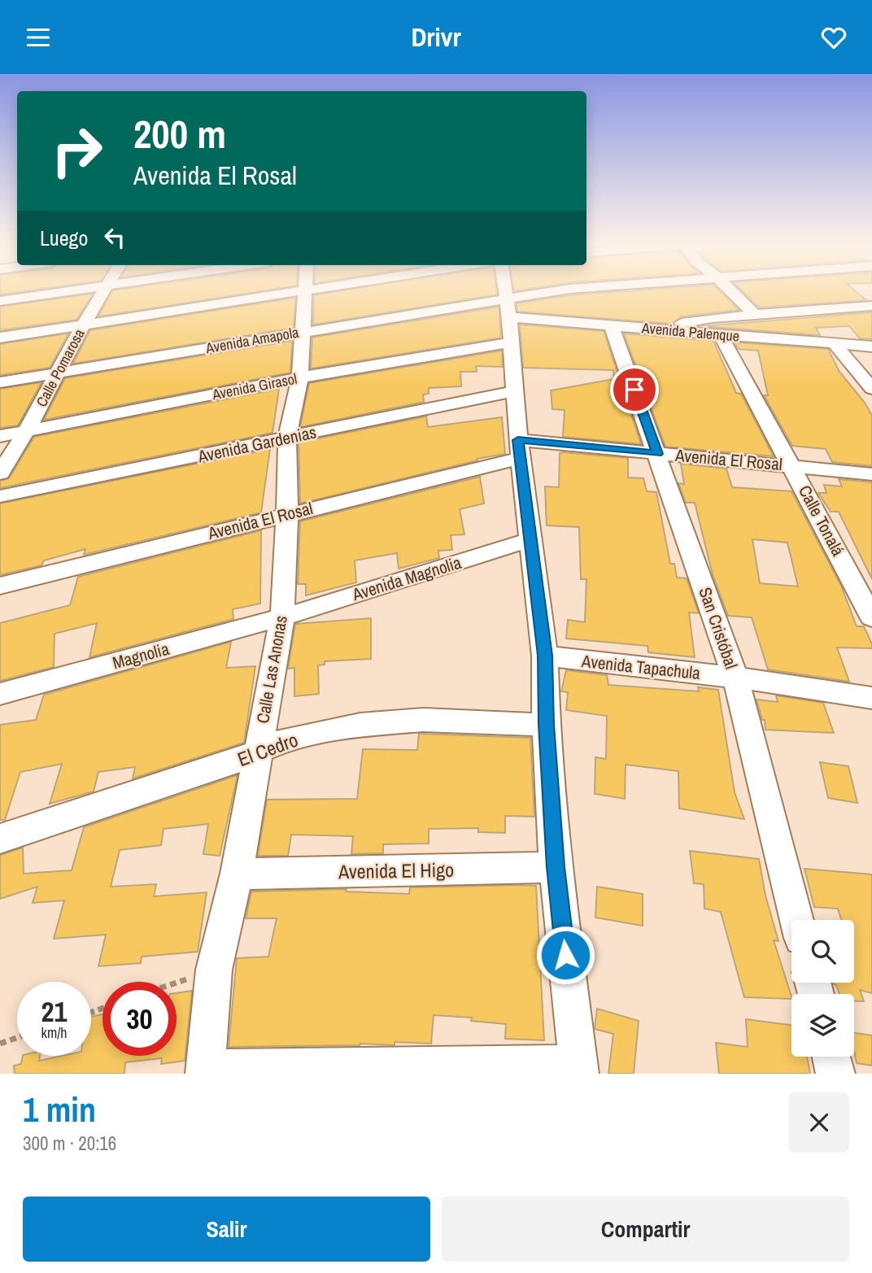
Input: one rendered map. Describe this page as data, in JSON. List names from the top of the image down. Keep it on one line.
{"streets":{"street":["Avenida Palenque","Avenida Amapola","Calle Pomarosa","Avenida Girasol","Avenida Gardenias","Avenida El Rosal","Calle Tonalá","Avenida Magnolia","San Cristóbal","Magnolia","Avenida Tapachula","Calle Las Anonas","El Cedro","Avenida El Higo"]},"crossings":[["Avenida Palenque","Avenida Girasol"],["Avenida Palenque","Calle Tonalá"],["Avenida Palenque","San Cristóbal"],["Avenida Amapola","Calle Pomarosa"],["Avenida Amapola","Calle Las Anonas"],["Calle Pomarosa","Avenida Girasol"],["Avenida Girasol","Calle Las Anonas"],["Avenida Gardenias","Calle Las Anonas"],["Avenida El Rosal","Calle Tonalá"],["Avenida El Rosal","San Cristóbal"],["Avenida El Rosal","Calle Las Anonas"],["Avenida Magnolia","Magnolia"],["Avenida Magnolia","Calle Las Anonas"],["San Cristóbal","Avenida Tapachula"],["Magnolia","Calle Las Anonas"],["Calle Las Anonas","El Cedro"],["Calle Las Anonas","Avenida El Higo"]],"page":{"header":"Drivr","turn":["200 m","Avenida El Rosal"],"then":"Luego","speed":"21 km/h","limit":"30","heading":["1 min","300 m · 20:16"],"buttons":["Salir","Compartir"]}}
